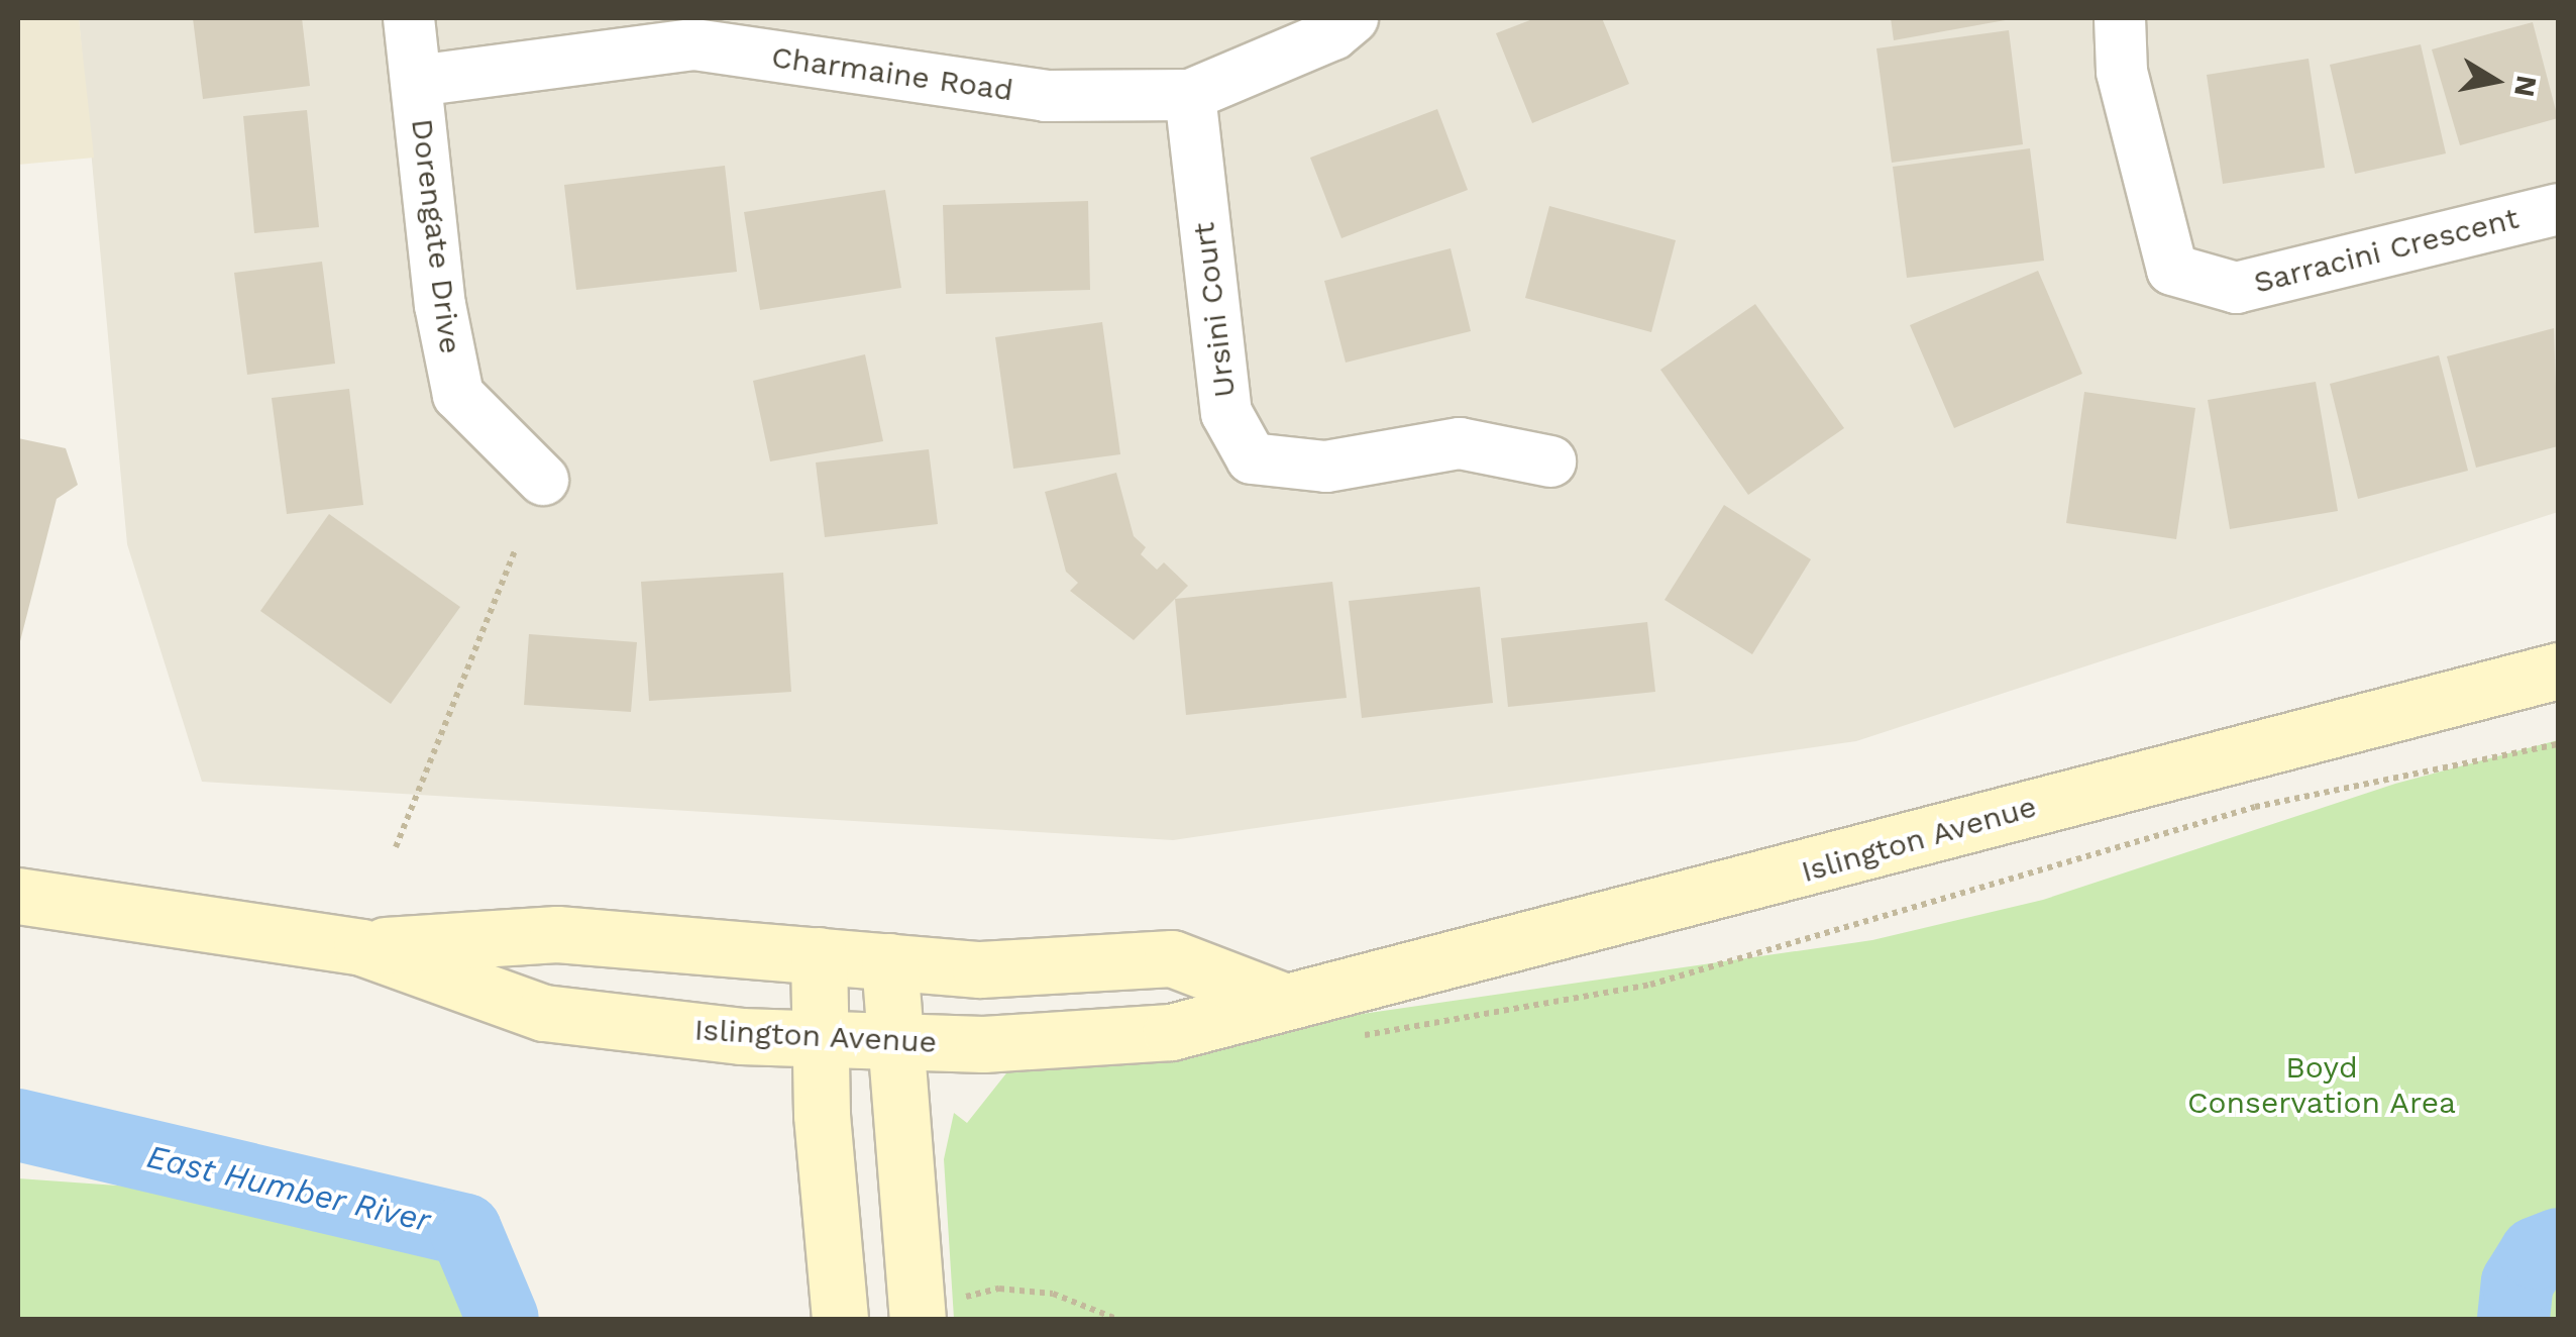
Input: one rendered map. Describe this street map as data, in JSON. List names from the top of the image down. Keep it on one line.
{"streets":{"main road":["Islington Avenue"],"street":["Charmaine Road","Dorengate Drive","Sarracini Crescent","Ursini Court"]},"crossings":[["Charmaine Road","Dorengate Drive"],["Charmaine Road","Ursini Court"]],"water":["East Humber River"],"parks":["Boyd Conservation Area"],"north":"right"}
